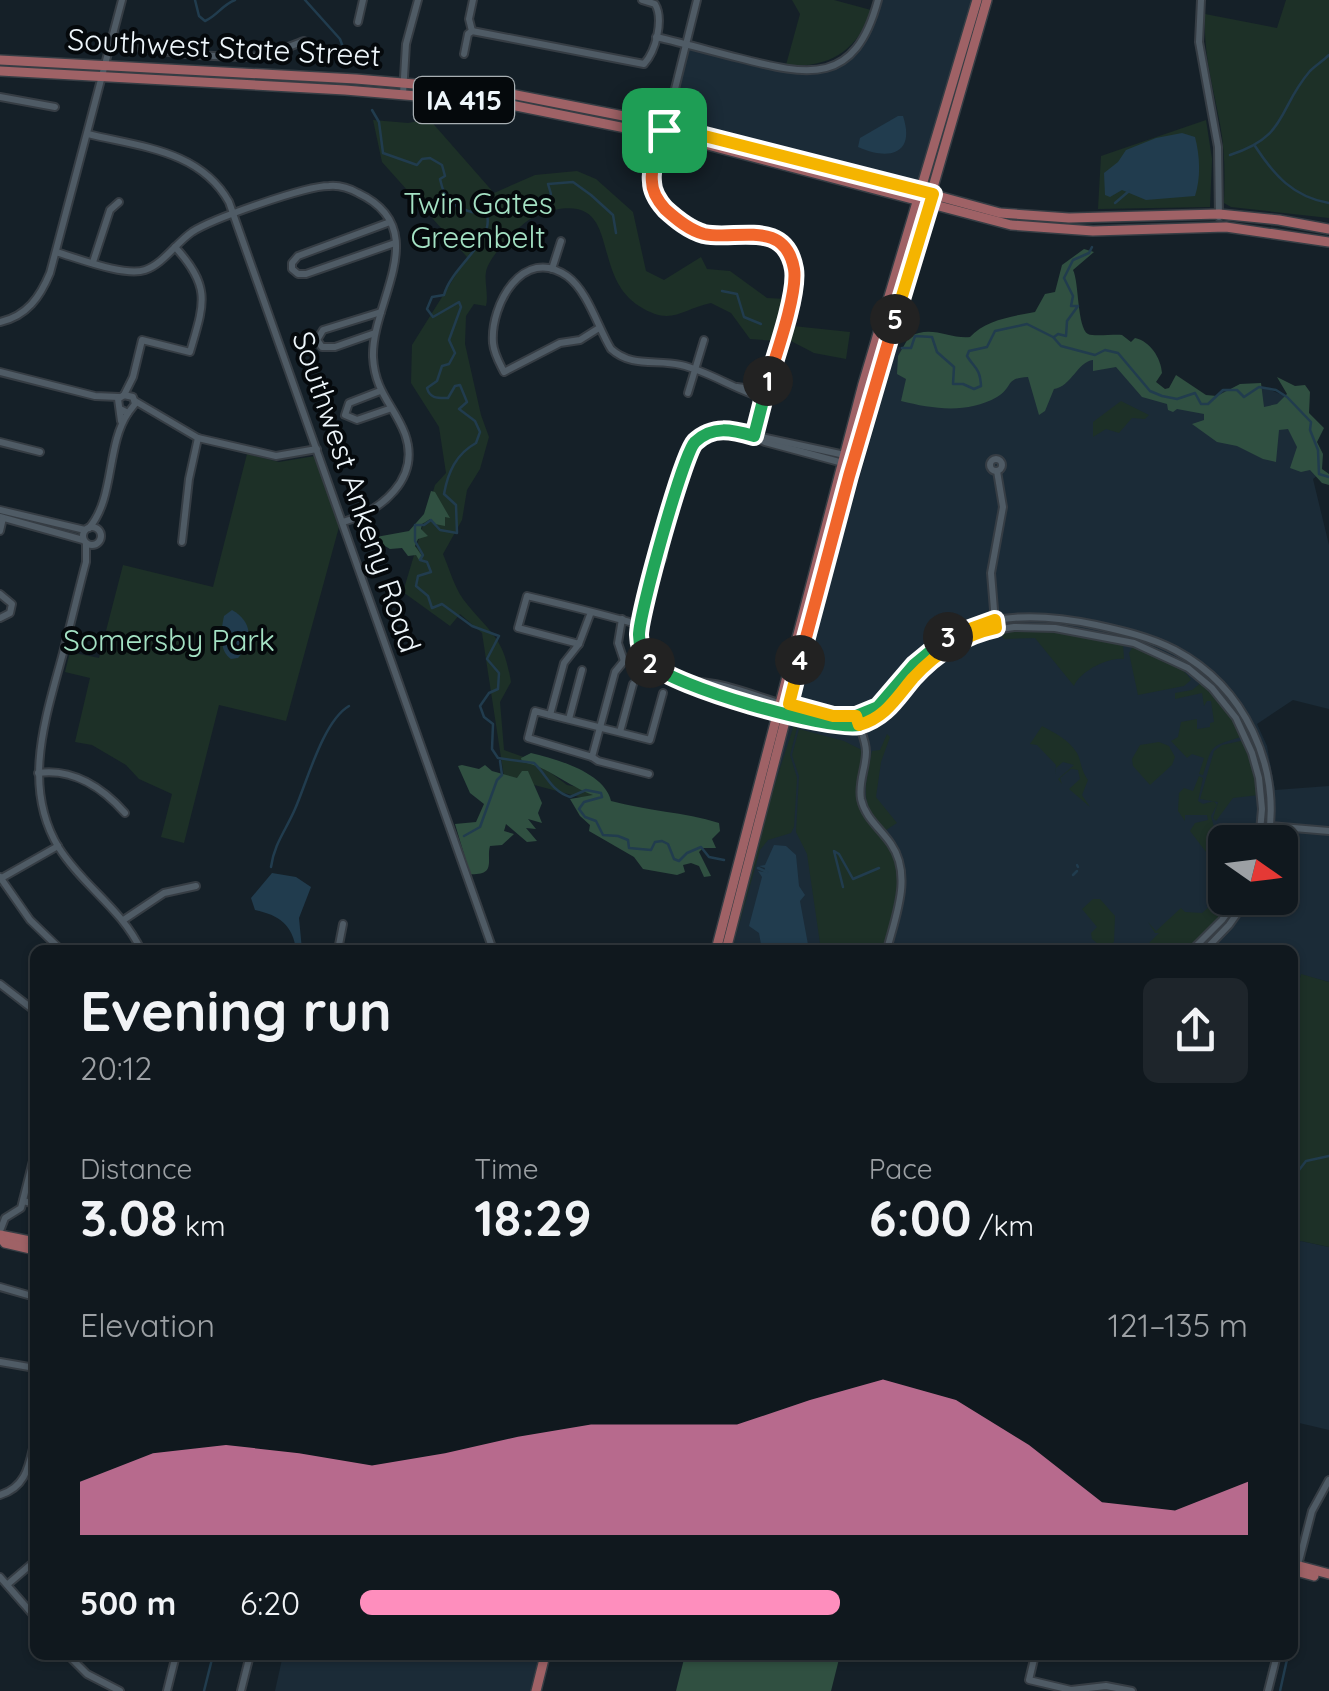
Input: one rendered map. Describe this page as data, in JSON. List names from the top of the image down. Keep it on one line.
{"streets":{"main road":["Southwest State Street","IA 415"],"street":["Southwest Ankeny Road"]},"parks":["Twin Gates Greenbelt","Somersby Park"],"north":"right","page":{"pins":["5","1","3","4","2"],"heading":["Evening run","20:12"],"stats":[["Distance","3.08 km"],["Time","18:29"],["Pace","6:00 /km"]],"chart":["Elevation","121–135 m"],"list":[{"name":"500 m","note":"6:20"}]}}
